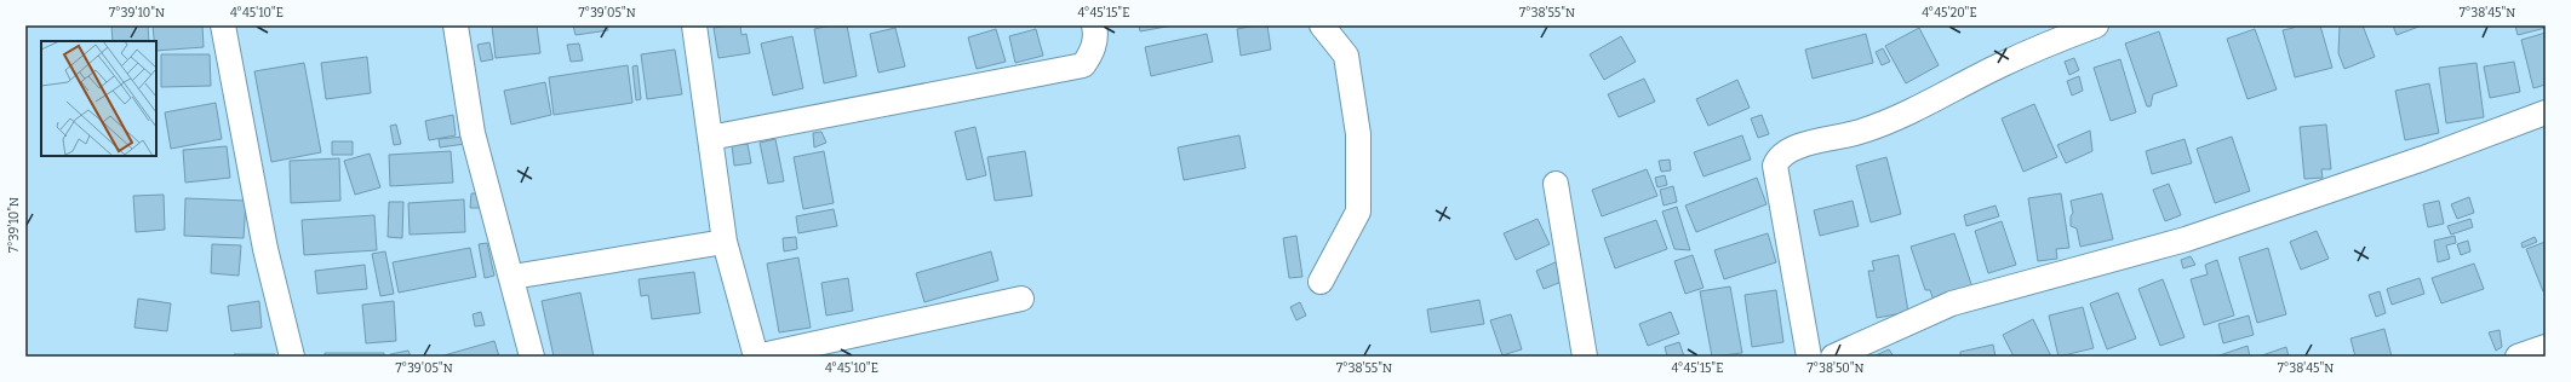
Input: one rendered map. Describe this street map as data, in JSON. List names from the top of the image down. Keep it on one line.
{"coordinates":["7°39'10\"N","4°45'10\"E","7°39'05\"N","4°45'15\"E","7°38'55\"N","4°45'20\"E","7°38'45\"N","7°38'50\"N"]}
